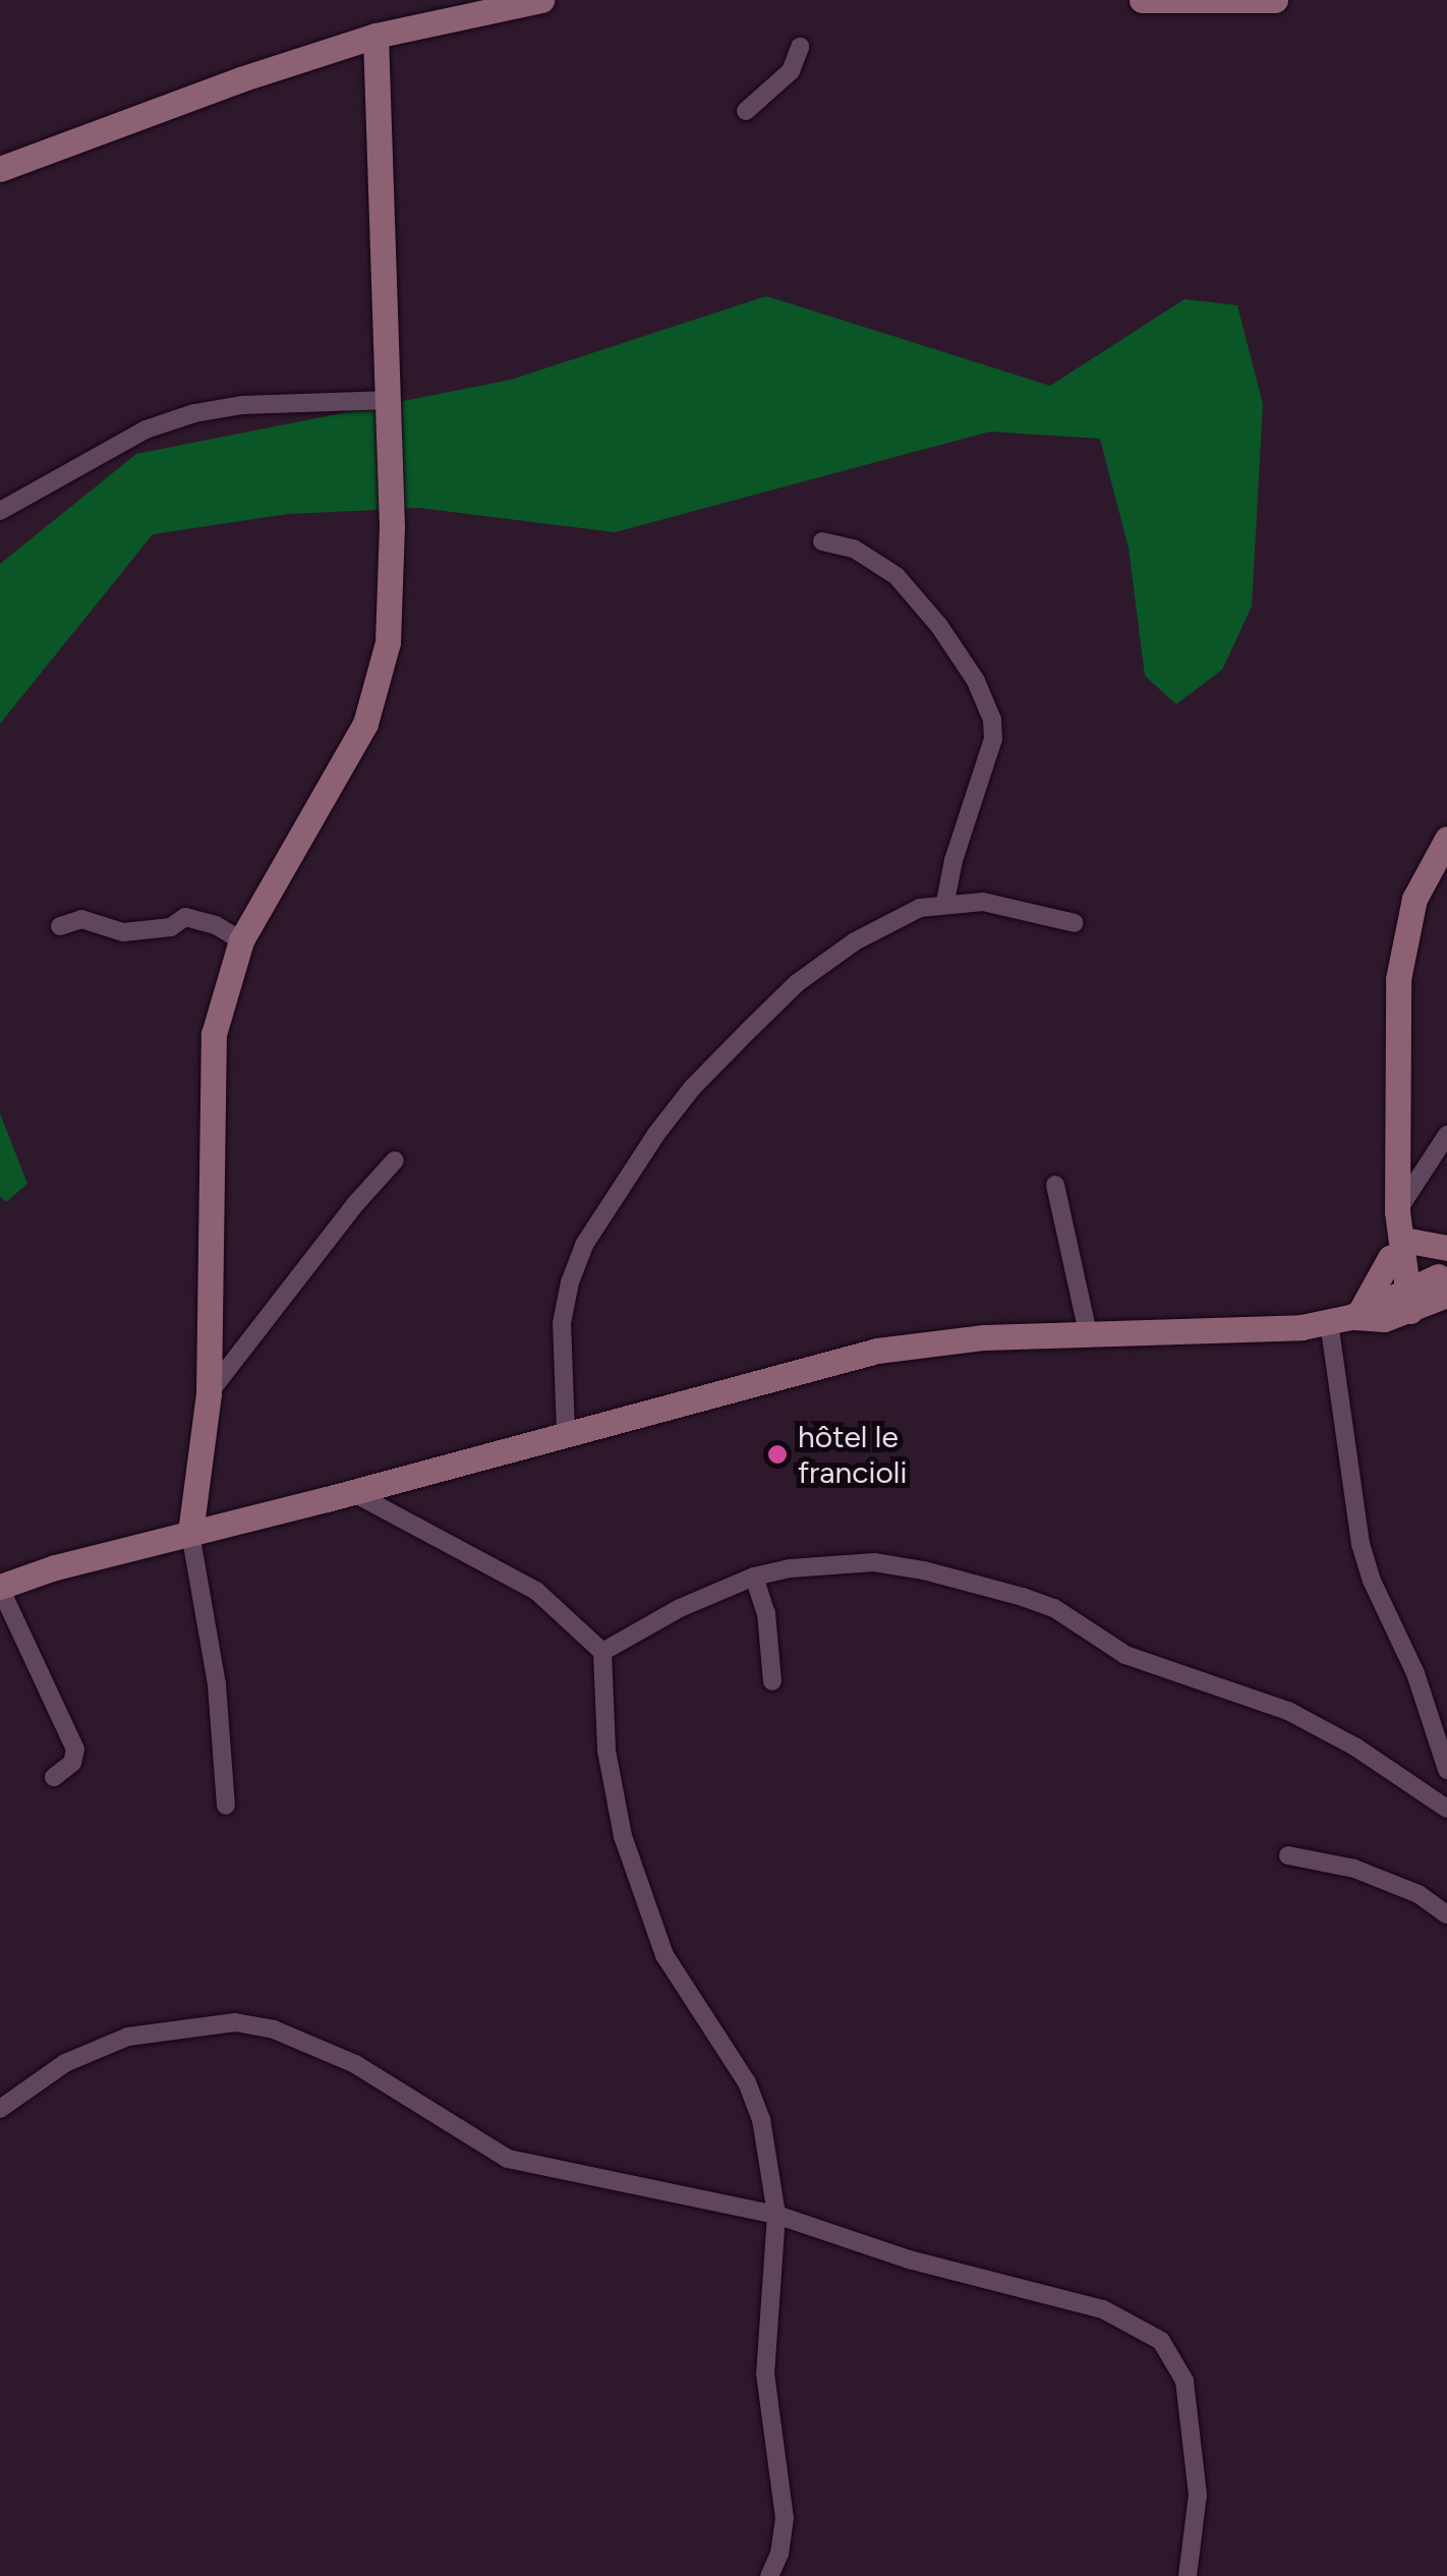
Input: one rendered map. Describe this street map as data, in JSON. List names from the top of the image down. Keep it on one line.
{"places":["hôtel le francioli"]}
